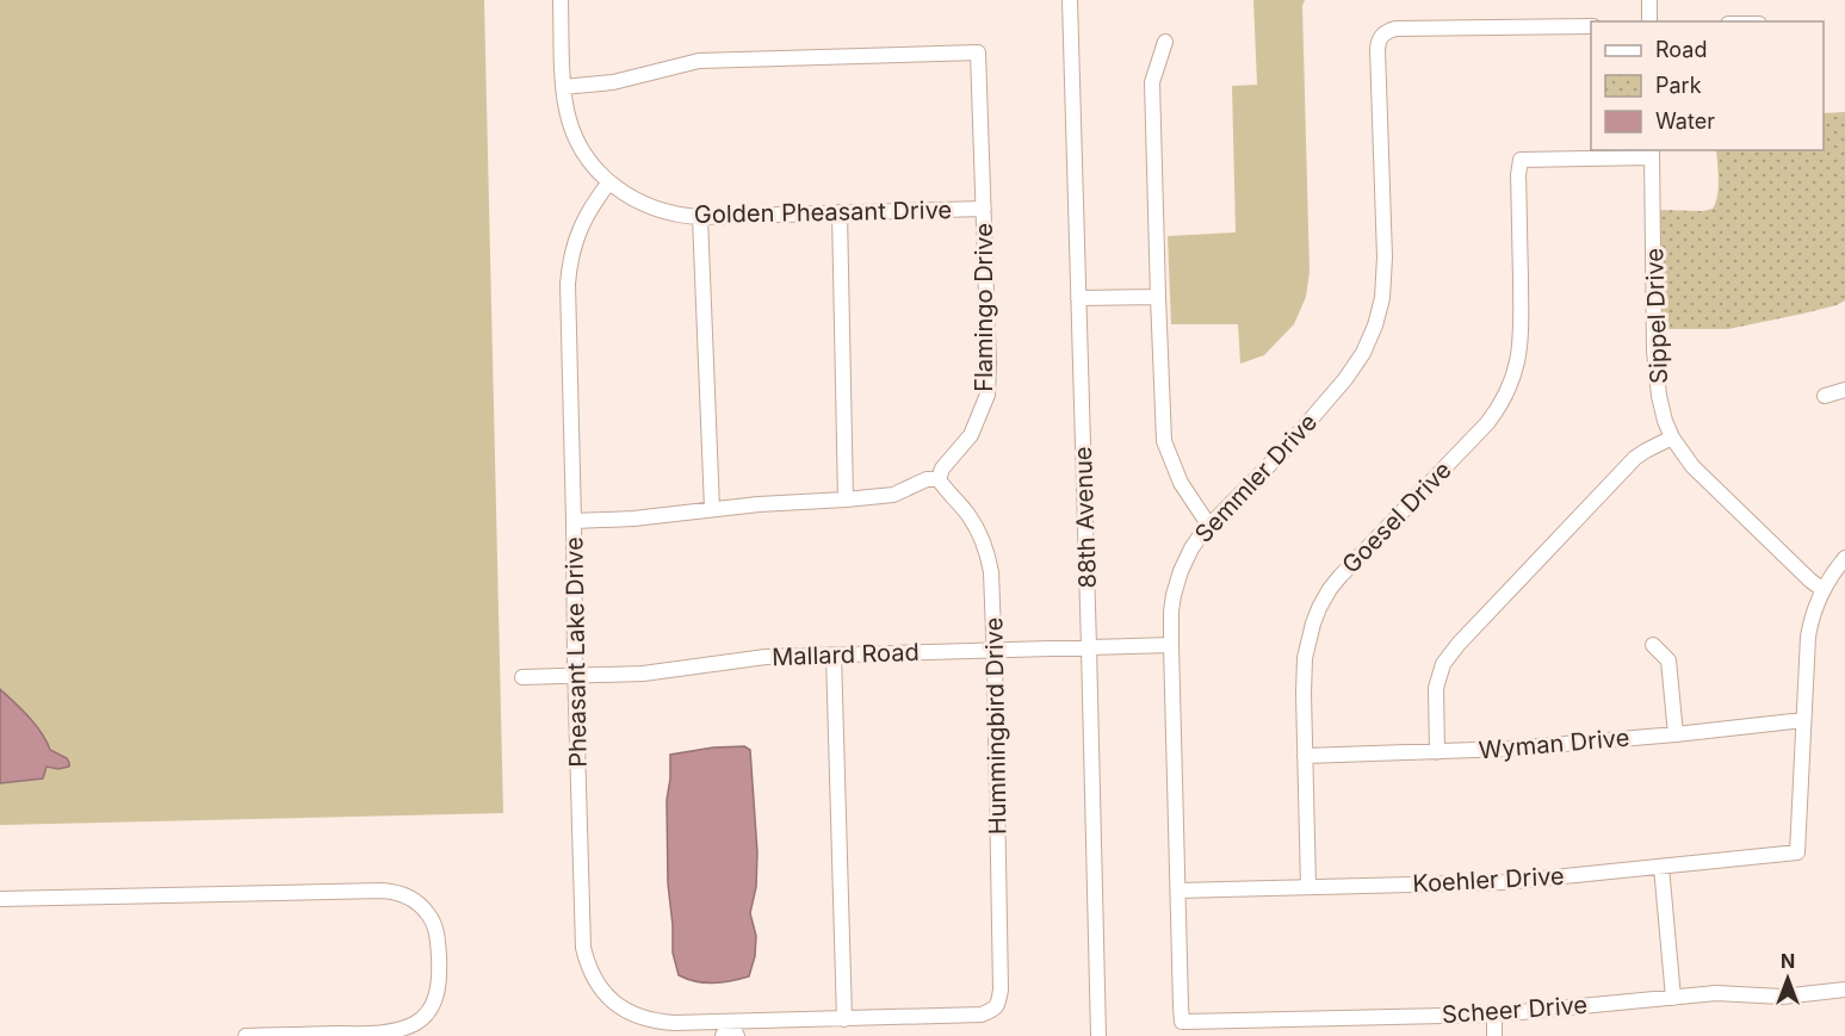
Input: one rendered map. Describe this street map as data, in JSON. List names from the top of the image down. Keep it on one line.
{"streets":{"street":["Golden Pheasant Drive","Flamingo Drive","Sippel Drive","Semmler Drive","88th Avenue","Goesel Drive","Pheasant Lake Drive","Mallard Road","Hummingbird Drive","Wyman Drive","Koehler Drive","Scheer Drive"]},"crossings":[["Golden Pheasant Drive","Flamingo Drive"],["Golden Pheasant Drive","Pheasant Lake Drive"],["Flamingo Drive","Hummingbird Drive"],["Sippel Drive","Goesel Drive"],["Semmler Drive","Mallard Road"],["Semmler Drive","Koehler Drive"],["Semmler Drive","Scheer Drive"],["88th Avenue","Mallard Road"],["Goesel Drive","Wyman Drive"],["Goesel Drive","Koehler Drive"],["Pheasant Lake Drive","Mallard Road"],["Pheasant Lake Drive","Hummingbird Drive"],["Mallard Road","Hummingbird Drive"],["Wyman Drive","Koehler Drive"]],"legend":["Road","Park","Water"],"north":"top"}
